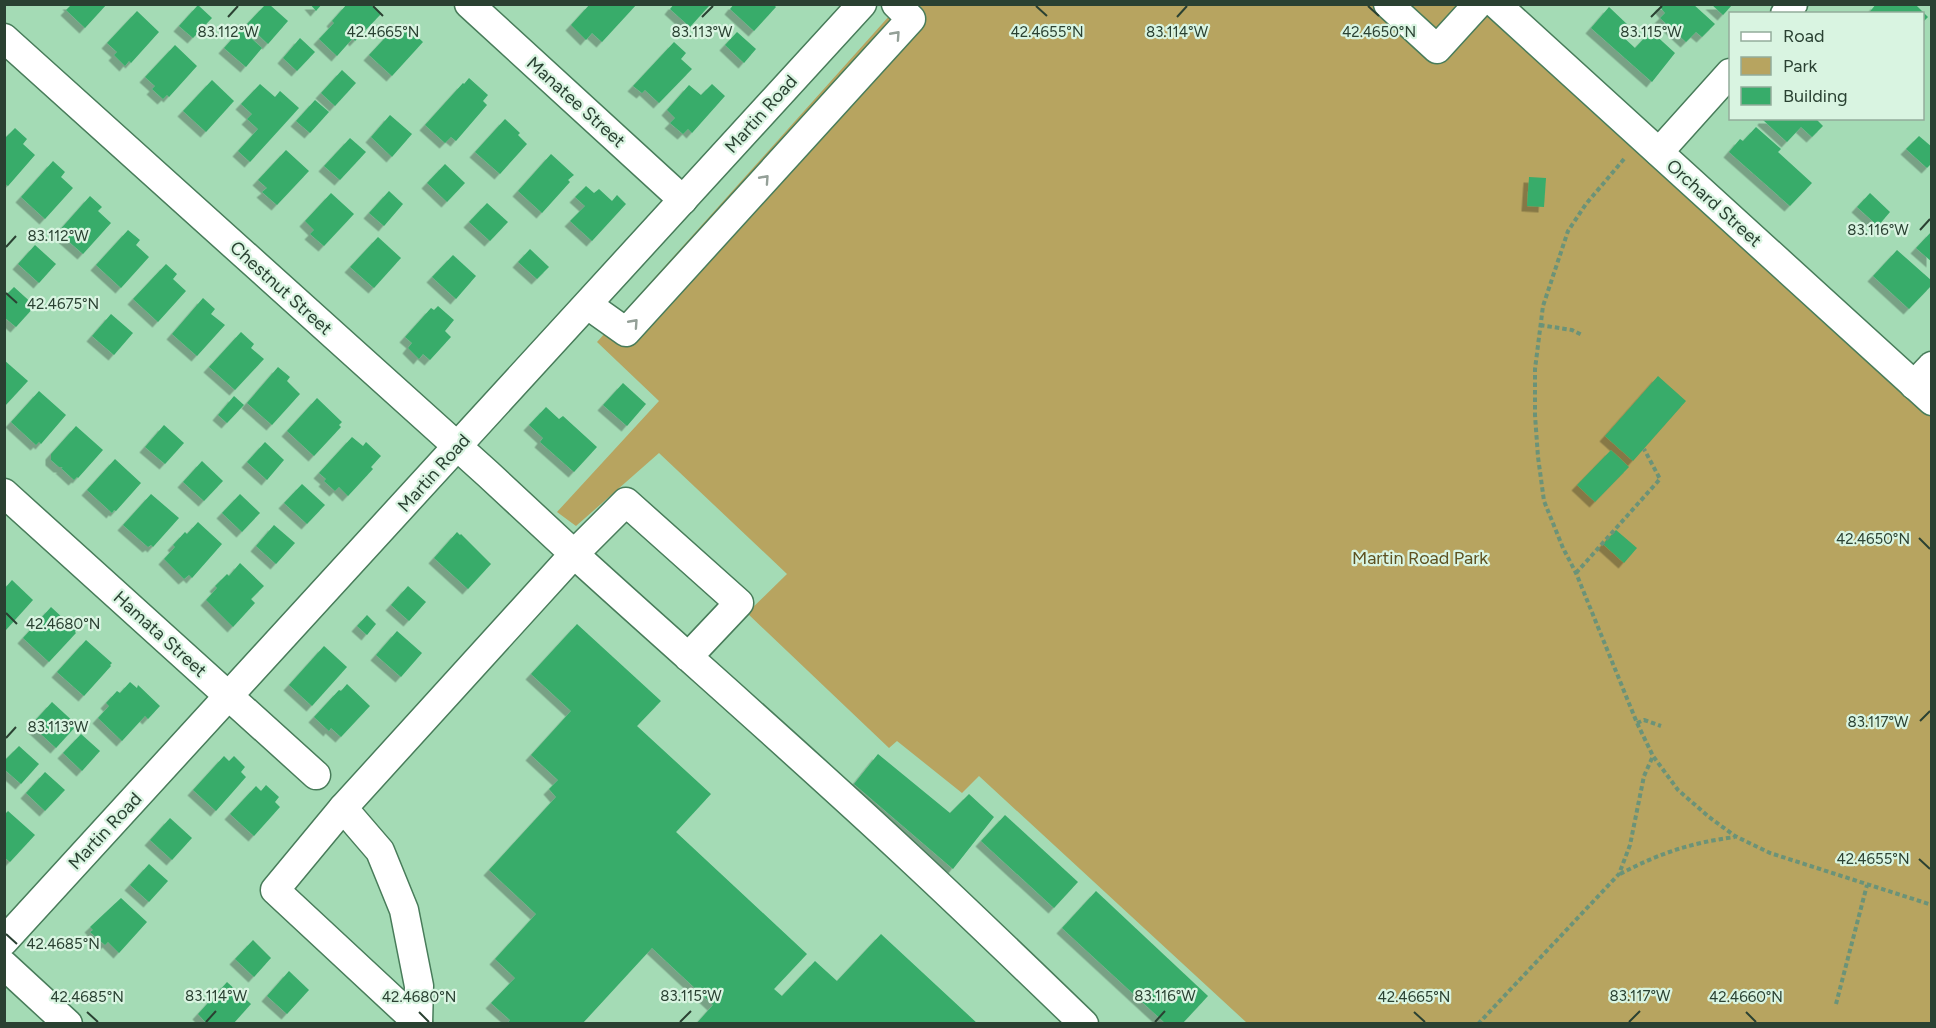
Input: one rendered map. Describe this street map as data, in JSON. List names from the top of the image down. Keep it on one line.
{"streets":{"street":["Manatee Street","Martin Road","Orchard Street","Chestnut Street","Hamata Street"]},"crossings":[["Manatee Street","Martin Road"],["Martin Road","Chestnut Street"],["Martin Road","Hamata Street"]],"parks":["Martin Road Park"],"legend":["Road","Park","Building"],"coordinates":["42.4655°N","42.4650°N","42.4665°N","83.112°W","83.113°W","83.114°W","83.115°W","83.116°W","42.4675°N","42.4680°N","83.117°W","42.4685°N","42.4660°N"]}
